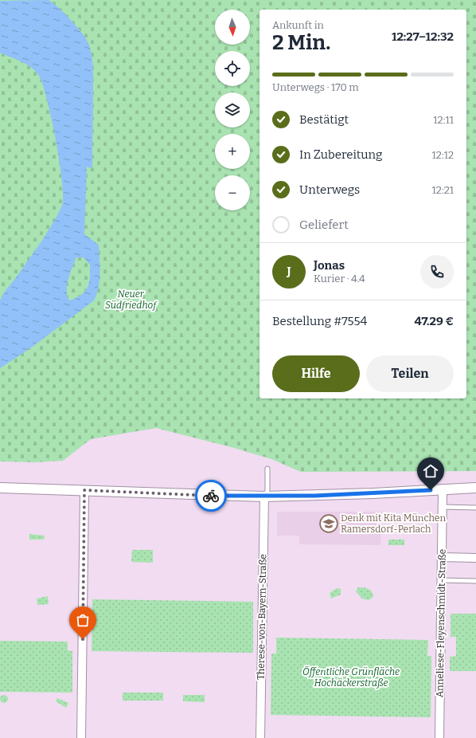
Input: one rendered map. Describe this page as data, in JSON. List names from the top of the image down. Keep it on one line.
{"streets":{"street":["Therese-von-Bayern-Straße","Anneliese-Fleyenschmidt-Straße"]},"parks":["Neuer Südfriedhof","Öffentliche Grünfläche Hochäckerstraße"],"places":{"school or university":["Denk mit Kita München Ramersdorf-Perlach"]},"north":"bottom","page":{"map_buttons":["+","−"],"heading":["2 Min.","Ankunft in","12:27–12:32"],"panel":["Jonas","Kurier · 4.4","Bestellung #7554","47.29 €"],"bar":"Unterwegs · 170 m","list":[["Bestätigt","12:11"],["In Zubereitung","12:12"],["Unterwegs","12:21"],"Geliefert"],"round":"J","buttons":["Hilfe","Teilen"]}}
